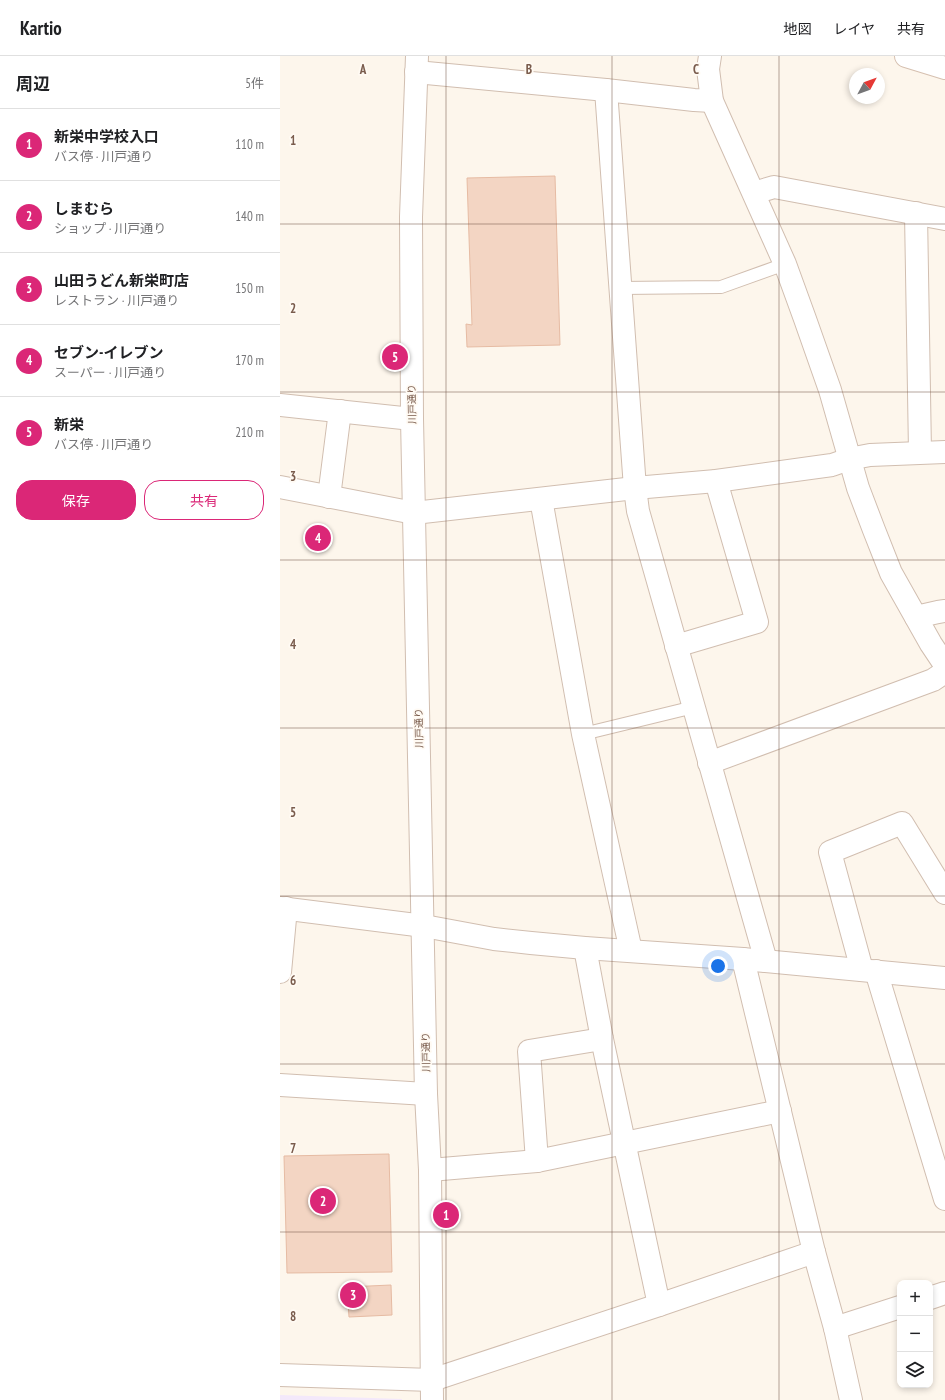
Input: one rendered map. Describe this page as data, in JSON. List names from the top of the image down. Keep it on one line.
{"streets":{"street":["川戸通り"]},"north":"top right","page":{"header":"Kartio","nav":["地図","レイヤ","共有"],"heading":["周辺","5件"],"list":[{"mark":"1","name":"新栄中学校入口","note":"バス停 · 川戸通り","value":"110 m"},{"mark":"2","name":"しまむら","note":"ショップ · 川戸通り","value":"140 m"},{"mark":"3","name":"山田うどん新栄町店","note":"レストラン · 川戸通り","value":"150 m"},{"mark":"4","name":"セブン-イレブン","note":"スーパー · 川戸通り","value":"170 m"},{"mark":"5","name":"新栄","note":"バス停 · 川戸通り","value":"210 m"}],"pins":["5","4","2","1","3"],"buttons":["保存","共有"],"map_buttons":["+","−"]},"grid":{"columns":["A","B","C"],"rows":["1","2","3","4","5","6","7","8"]}}
